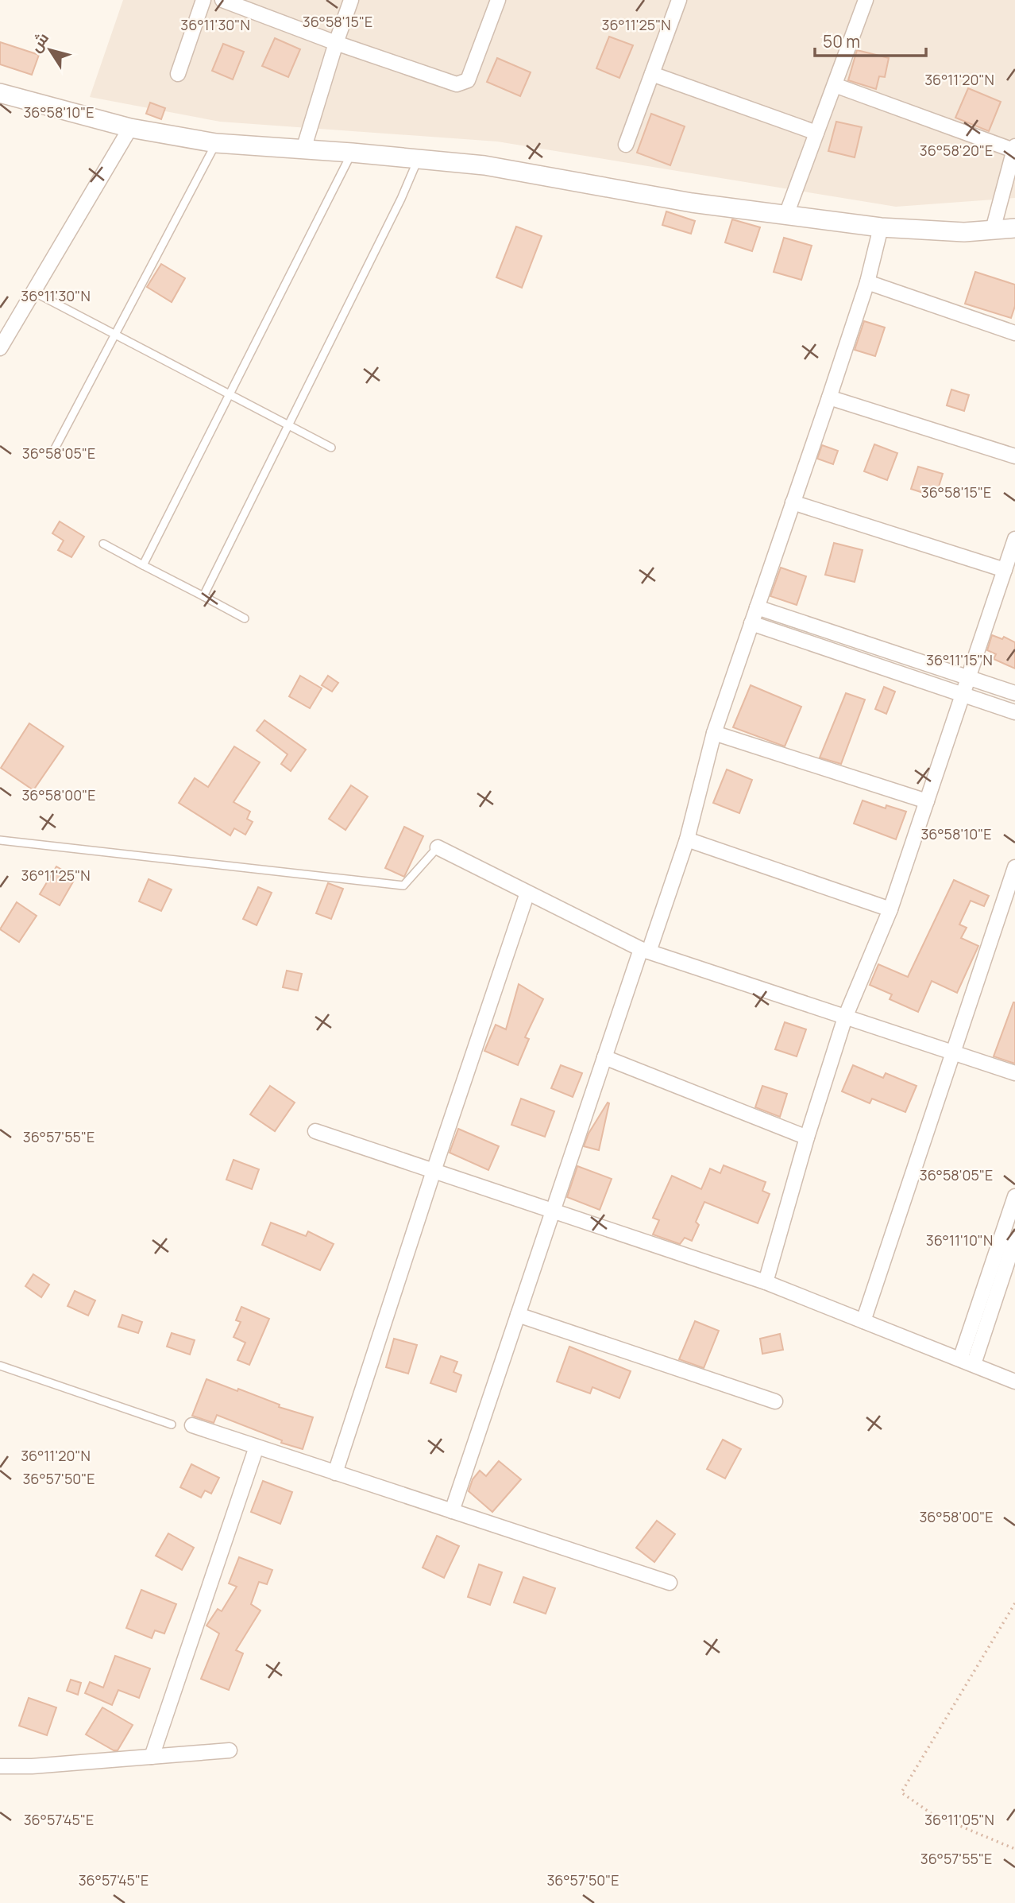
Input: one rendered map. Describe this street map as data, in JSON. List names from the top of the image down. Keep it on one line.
{"scale_bar":"50 m","north":"top left","coordinates":["36°58'15\"E","36°11'30\"N","36°11'25\"N","36°11'20\"N","36°58'10\"E","36°58'20\"E","36°58'05\"E","36°11'15\"N","36°58'00\"E","36°57'55\"E","36°11'10\"N","36°57'50\"E","36°11'05\"N","36°57'45\"E"]}
